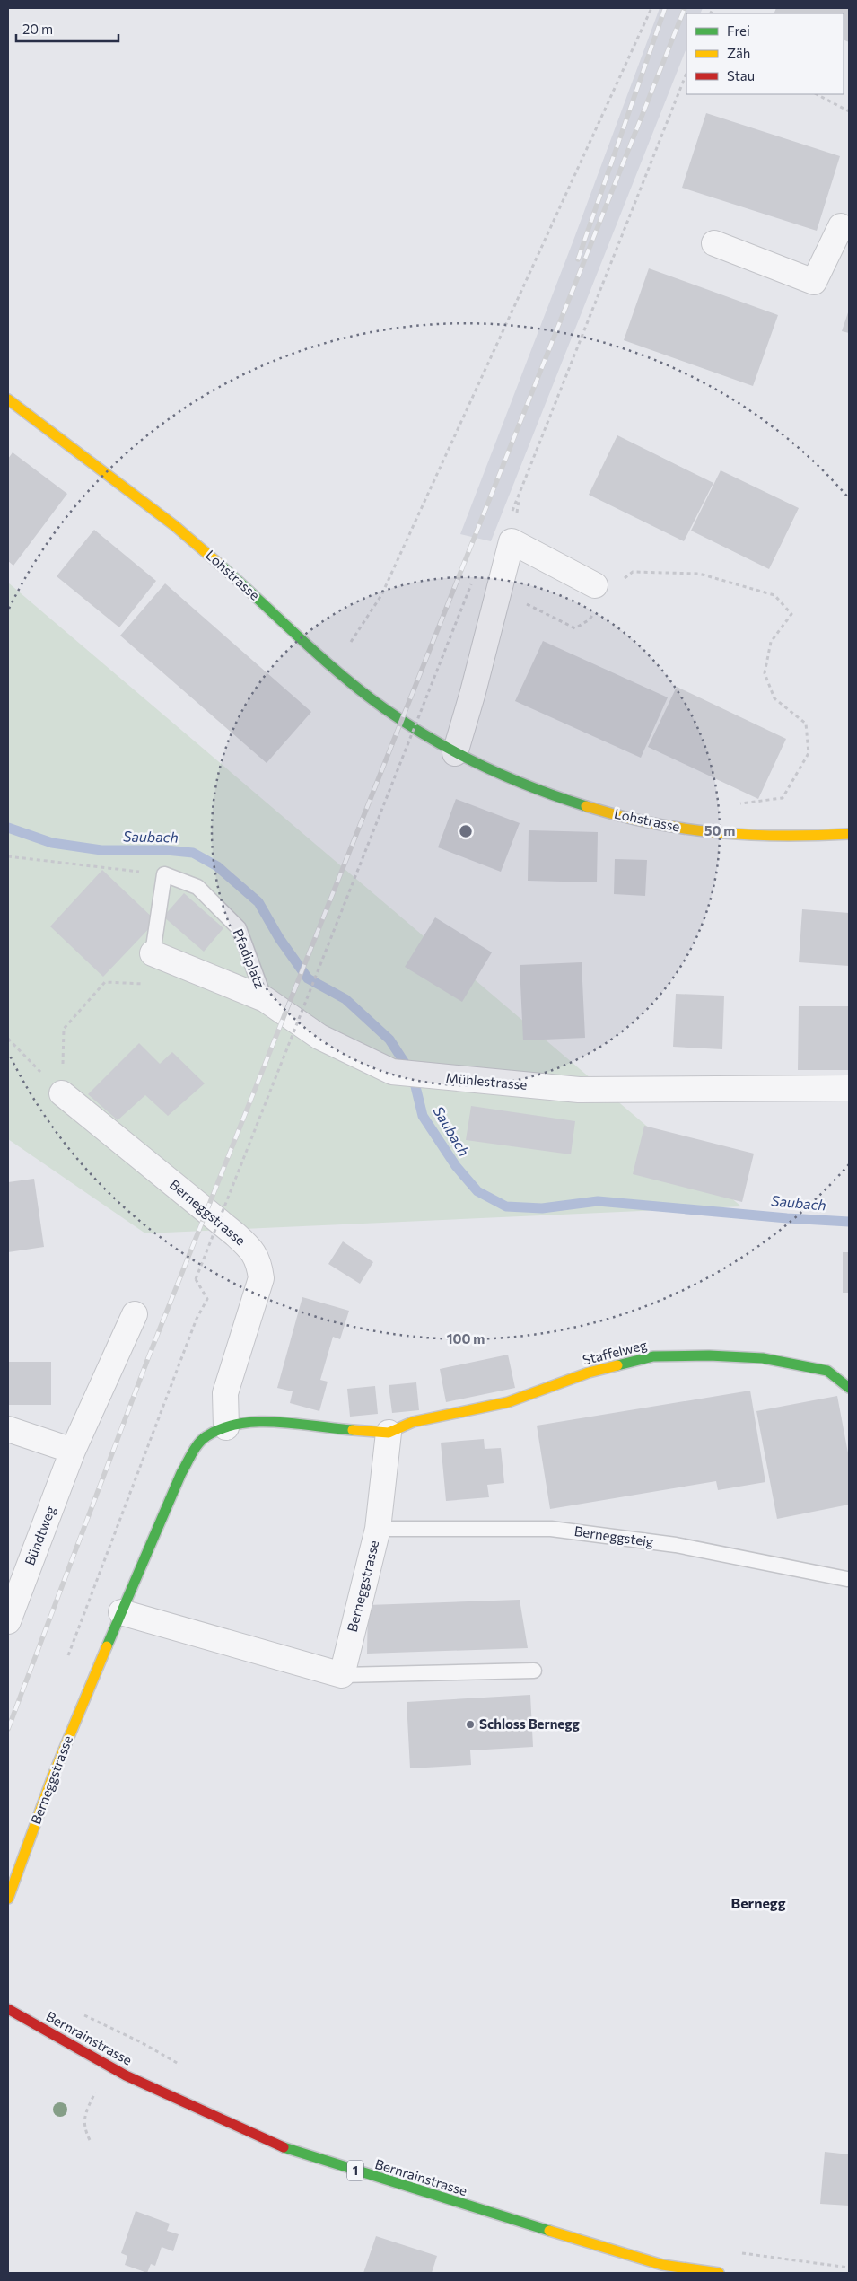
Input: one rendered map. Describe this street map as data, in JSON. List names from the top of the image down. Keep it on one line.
{"streets":{"street":["Lohstrasse","Mühlestrasse","Berneggstrasse","Staffelweg","Bündtweg","Bernrainstrasse","1"],"lane":["Pfadiplatz","Berneggsteig"]},"crossings":[["Pfadiplatz","Mühlestrasse"],["Berneggstrasse","Staffelweg"],["Berneggstrasse","Berneggsteig"]],"districts":["Bernegg"],"water":["Saubach"],"places":["Schloss Bernegg"],"legend":["Frei","Zäh","Stau"],"scale_bar":"20 m","rings":["50 m","100 m"]}
